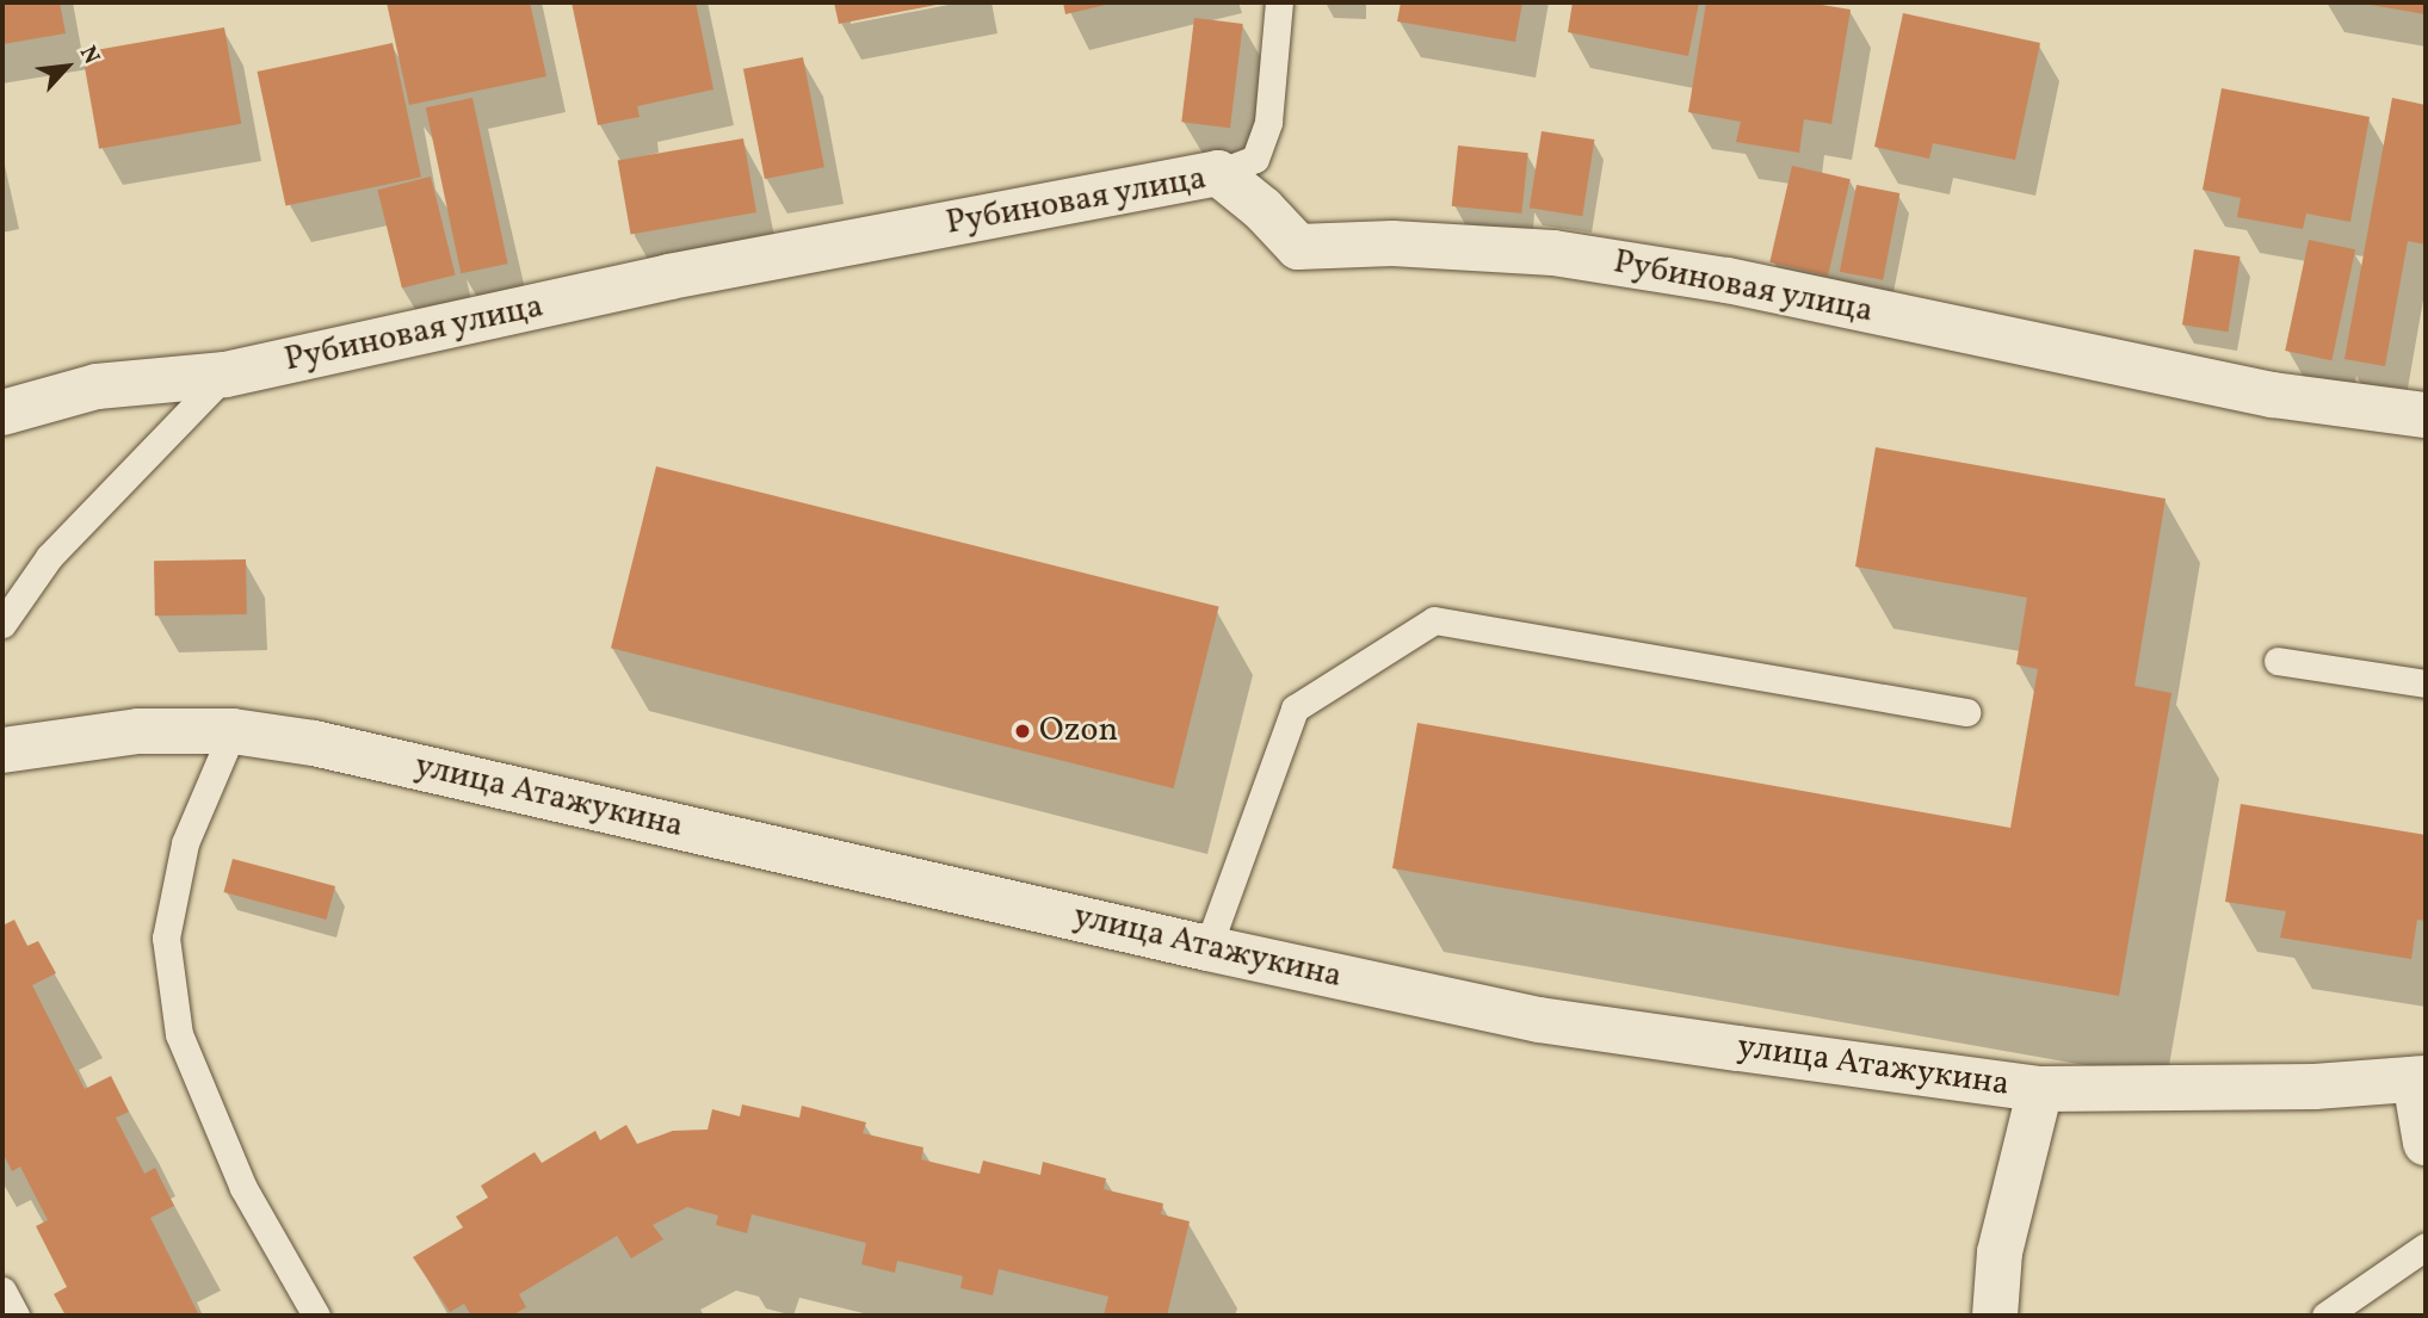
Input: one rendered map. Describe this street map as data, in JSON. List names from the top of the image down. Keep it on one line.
{"streets":{"street":["Рубиновая улица","улица Атажукина"]},"places":["Ozon"],"north":"top right"}
